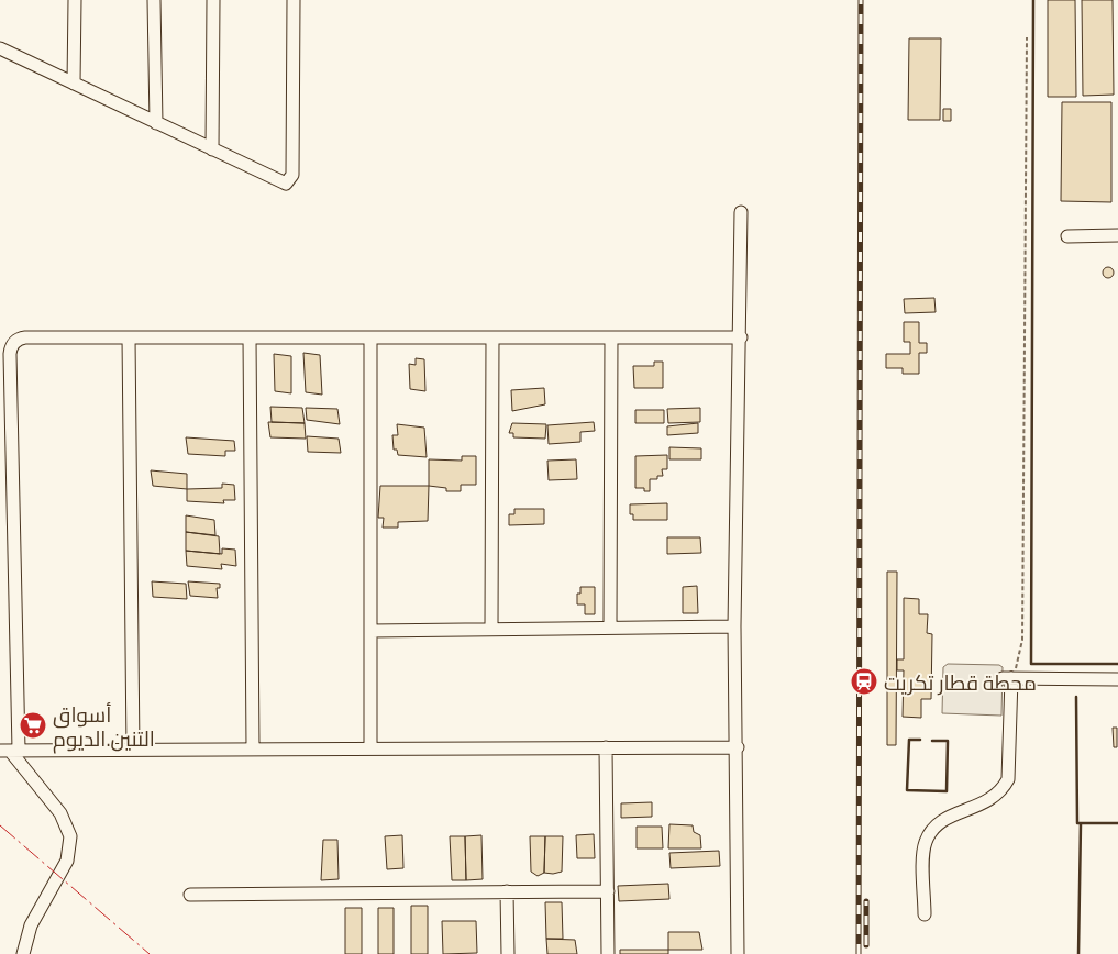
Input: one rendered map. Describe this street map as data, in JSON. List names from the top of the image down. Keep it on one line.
{"places":{"station":["محطة قطار تكريت"],"supermarket":["أسواق التنين.الديوم"]}}
